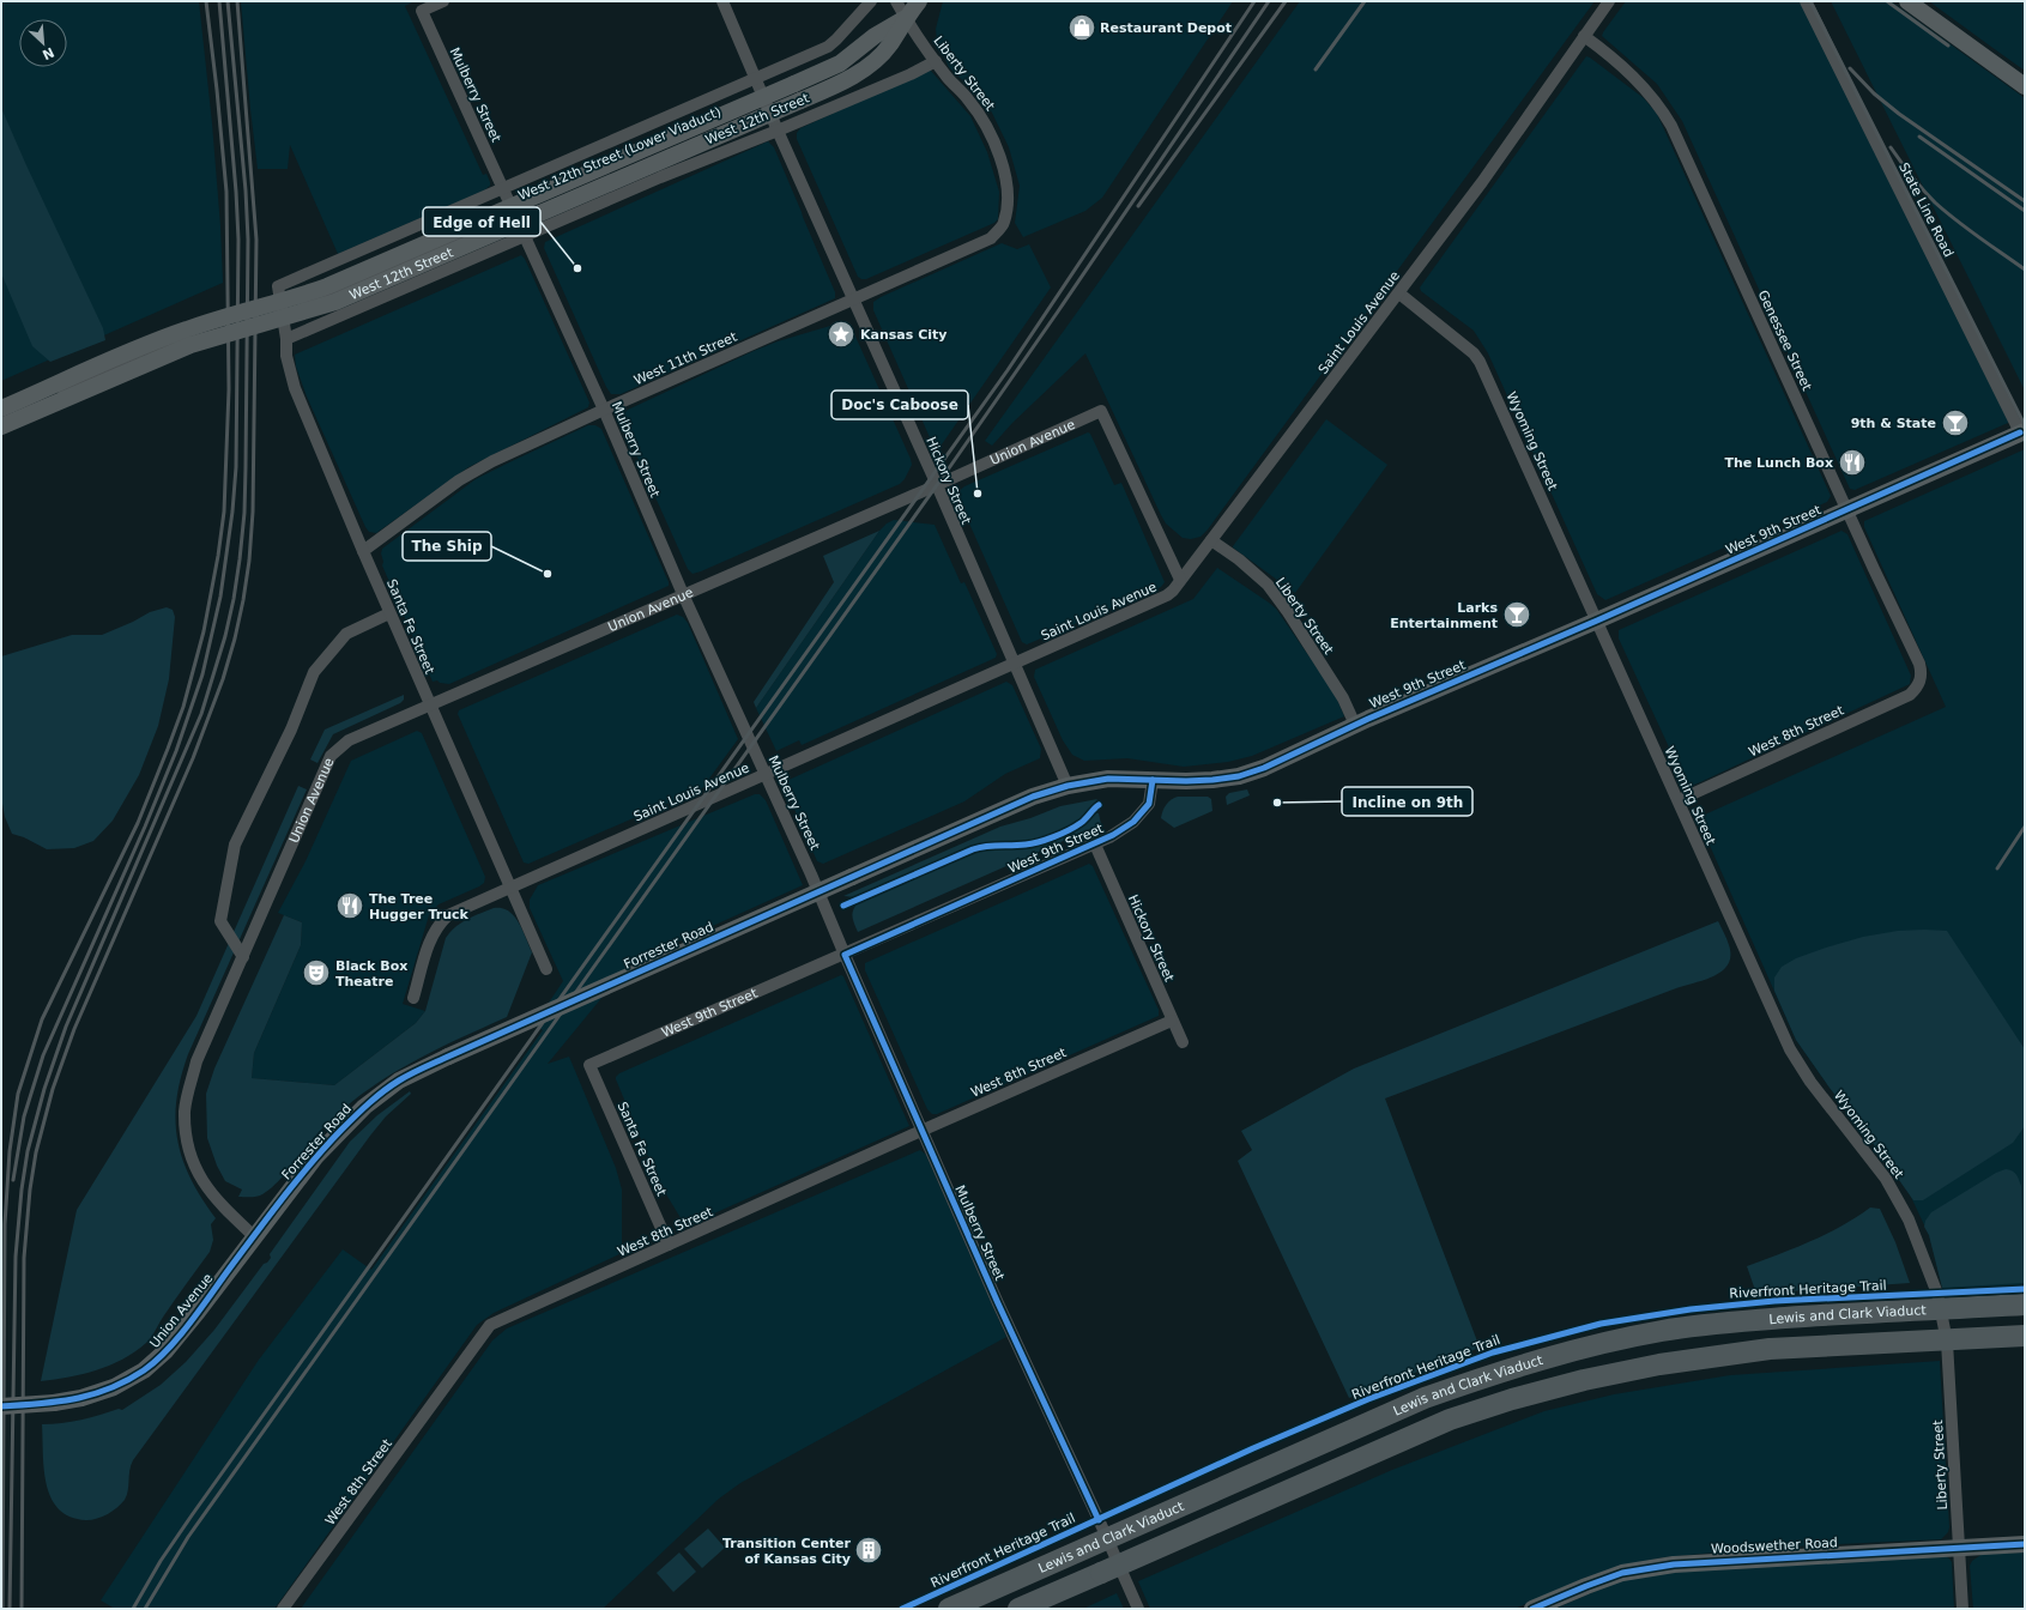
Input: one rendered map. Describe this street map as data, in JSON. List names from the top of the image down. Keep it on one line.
{"streets":{"highway":["Lewis and Clark Viaduct"],"street":["Liberty Street","Mulberry Street","West 12th Street","West 12th Street (Lower Viaduct)","State Line Road","Saint Louis Avenue","Genessee Street","West 11th Street","Wyoming Street","Union Avenue","Hickory Street","West 9th Street","Santa Fe Street","West 8th Street","Forrester Road","Woodswether Road"],"cycle path":["Riverfront Heritage Trail"]},"crossings":[["Liberty Street","West 12th Street"],["Liberty Street","Saint Louis Avenue"],["Liberty Street","West 11th Street"],["Liberty Street","Wyoming Street"],["Liberty Street","West 9th Street"],["Liberty Street","Woodswether Road"],["Mulberry Street","West 12th Street"],["Mulberry Street","Saint Louis Avenue"],["Mulberry Street","West 11th Street"],["Mulberry Street","Union Avenue"],["Mulberry Street","West 9th Street"],["Mulberry Street","Santa Fe Street"],["Mulberry Street","West 8th Street"],["West 12th Street","Hickory Street"],["West 12th Street","Santa Fe Street"],["West 12th Street (Lower Viaduct)","Hickory Street"],["State Line Road","West 9th Street"],["Saint Louis Avenue","Genessee Street"],["Saint Louis Avenue","Wyoming Street"],["Saint Louis Avenue","Union Avenue"],["Saint Louis Avenue","Hickory Street"],["Saint Louis Avenue","Santa Fe Street"],["Genessee Street","West 9th Street"],["Genessee Street","West 8th Street"],["West 11th Street","Hickory Street"],["West 11th Street","Santa Fe Street"],["Wyoming Street","West 9th Street"],["Wyoming Street","West 8th Street"],["Union Avenue","Hickory Street"],["Union Avenue","Santa Fe Street"],["Union Avenue","Forrester Road"],["Hickory Street","West 9th Street"],["Hickory Street","West 8th Street"],["Hickory Street","Forrester Road"],["West 9th Street","Santa Fe Street"],["West 9th Street","Forrester Road"],["Santa Fe Street","West 8th Street"]],"places":{"shop":["Restaurant Depot"],"other":["Edge of Hell","Doc's Caboose","The Ship","Incline on 9th"],"place":["Kansas City"],"bar":["9th & State","Larks Entertainment"],"restaurant":["The Lunch Box","The Tree Hugger Truck"],"theatre":["Black Box Theatre"],"building":["Transition Center of Kansas City"]},"north":"bottom right"}
